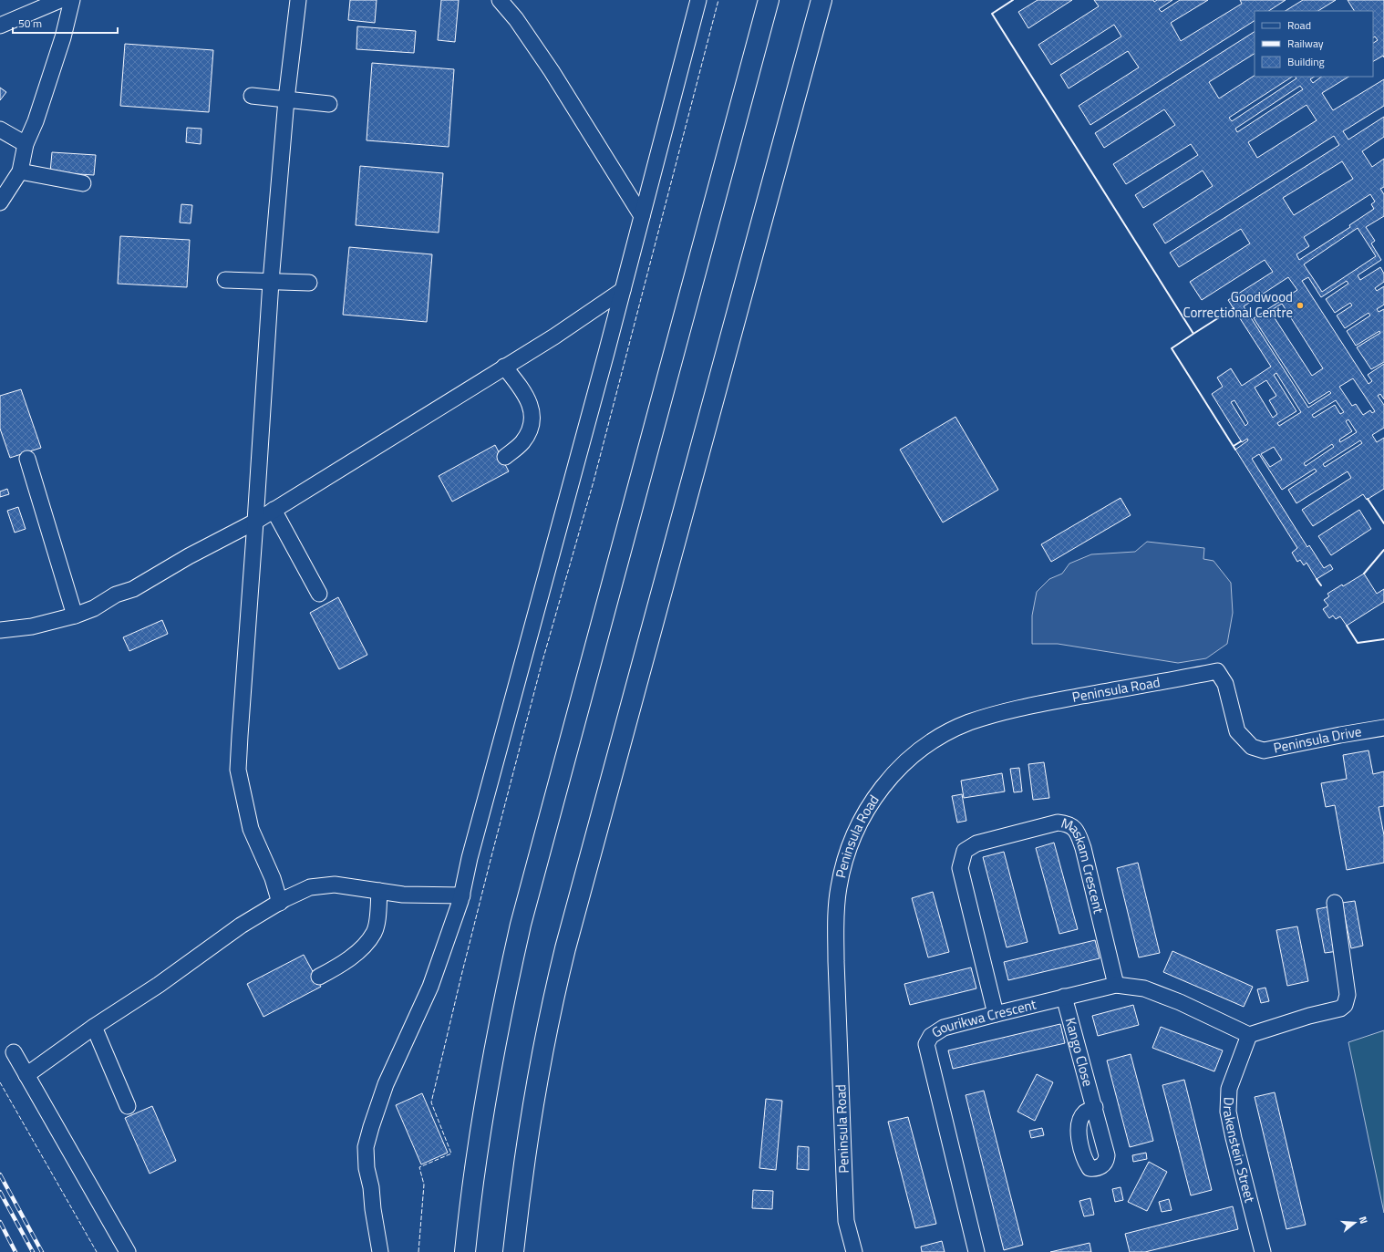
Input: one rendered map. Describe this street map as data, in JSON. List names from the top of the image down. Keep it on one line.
{"streets":{"street":["Peninsula Road","Peninsula Drive","Maskam Crescent","Gourikwa Crescent","Kango Close","Drakenstein Street"]},"crossings":[["Peninsula Road","Peninsula Drive"],["Maskam Crescent","Gourikwa Crescent"],["Gourikwa Crescent","Kango Close"],["Gourikwa Crescent","Drakenstein Street"]],"places":["Goodwood Correctional Centre"],"legend":["Road","Railway","Building"],"scale_bar":"50 m","north":"right"}
